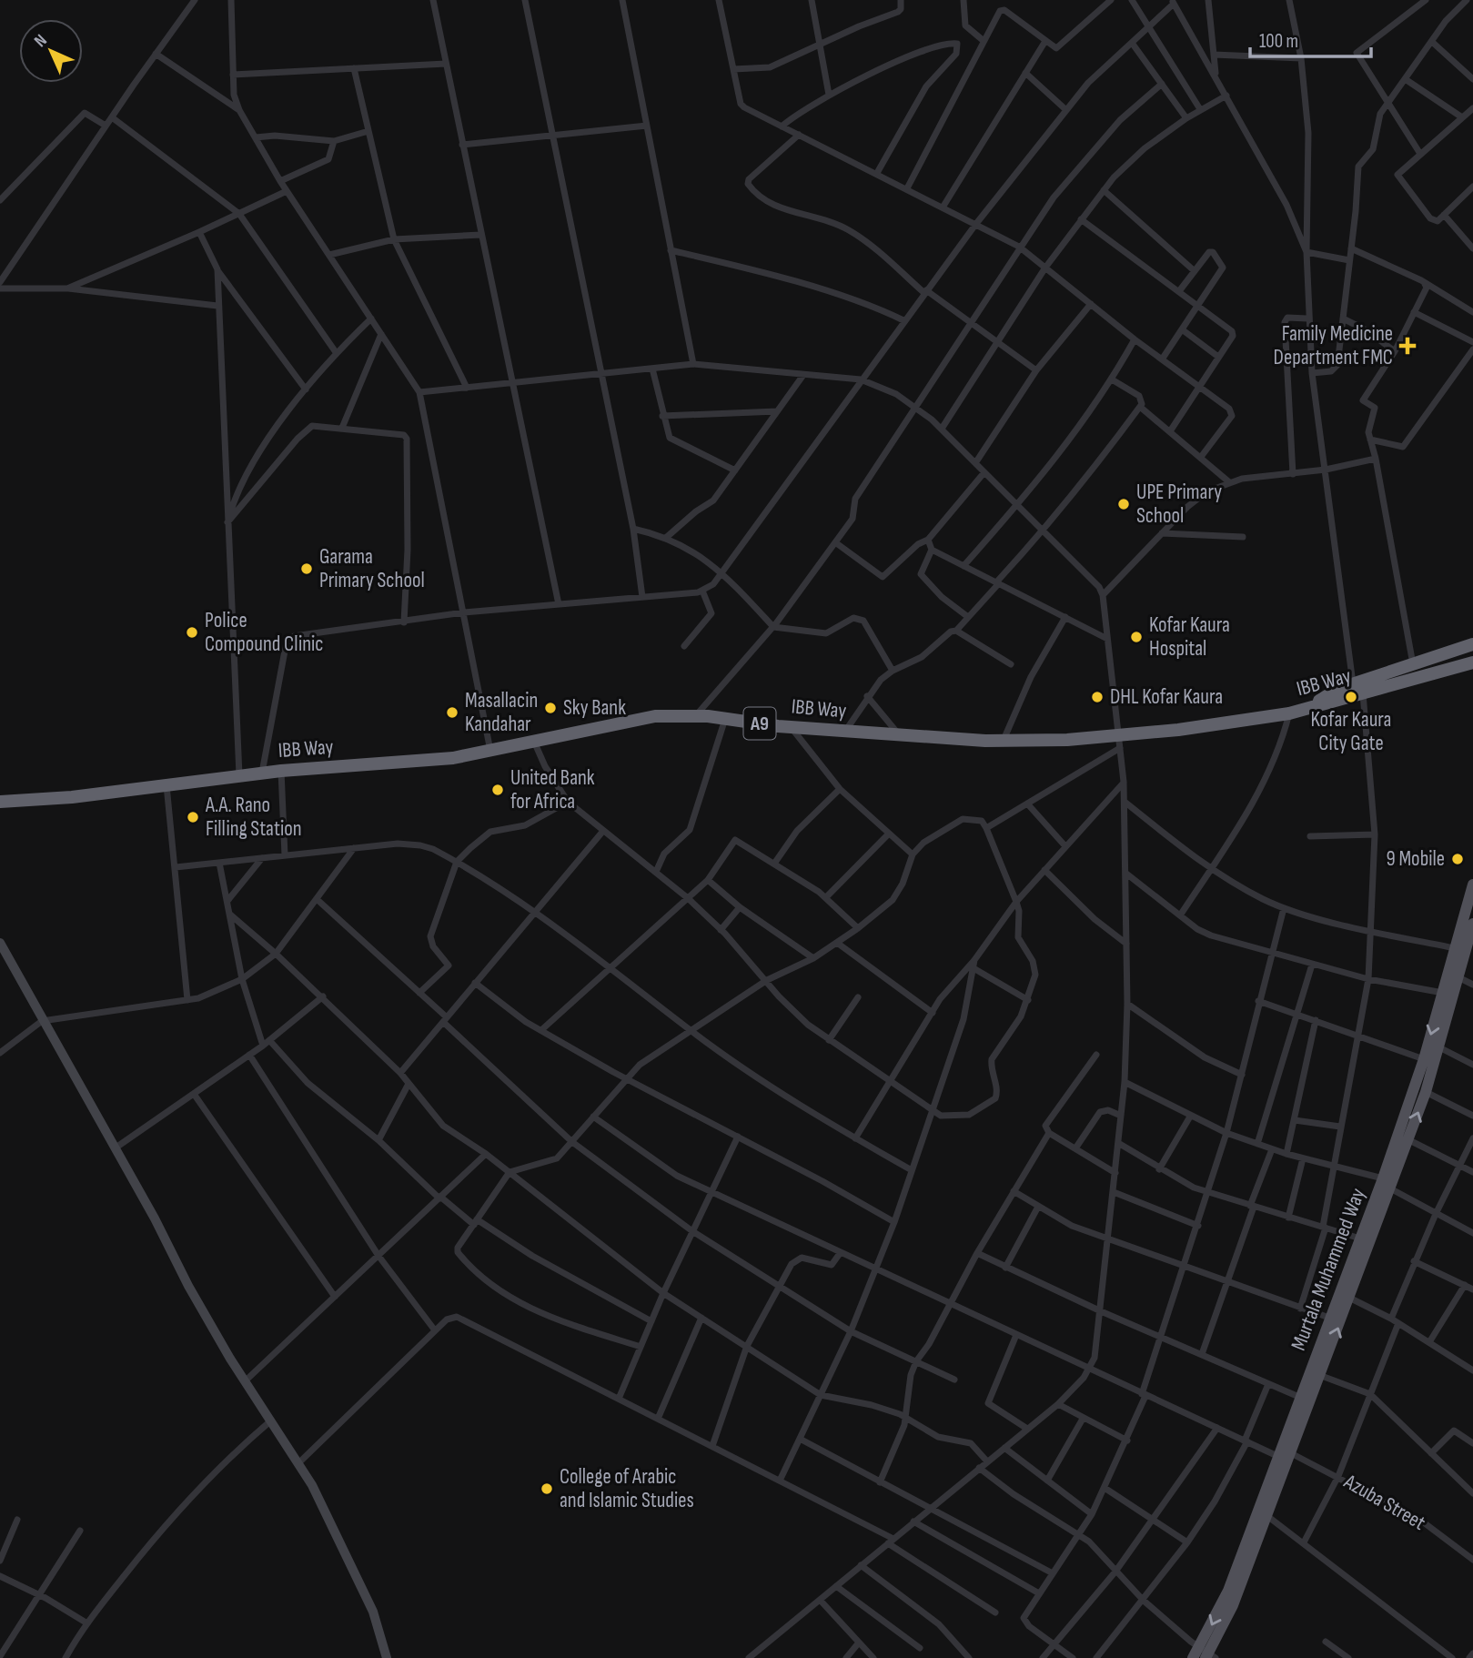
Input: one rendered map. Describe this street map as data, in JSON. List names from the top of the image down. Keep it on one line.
{"streets":{"highway":["IBB Way","A9"],"main road":["Murtala Muhammed Way"],"street":["Azuba Street"]},"crossings":[["IBB Way","A9"],["Murtala Muhammed Way","Azuba Street"]],"places":{"health":["Family Medicine Department FMC"],"other":["UPE Primary School","Garama Primary School","Police Compound Clinic","Kofar Kaura Hospital","DHL Kofar Kaura","Kofar Kaura City Gate","Sky Bank","Masallacin Kandahar","United Bank for Africa","A.A. Rano Filling Station","9 Mobile","College of Arabic and Islamic Studies"]},"scale_bar":"100 m","north":"top left"}
